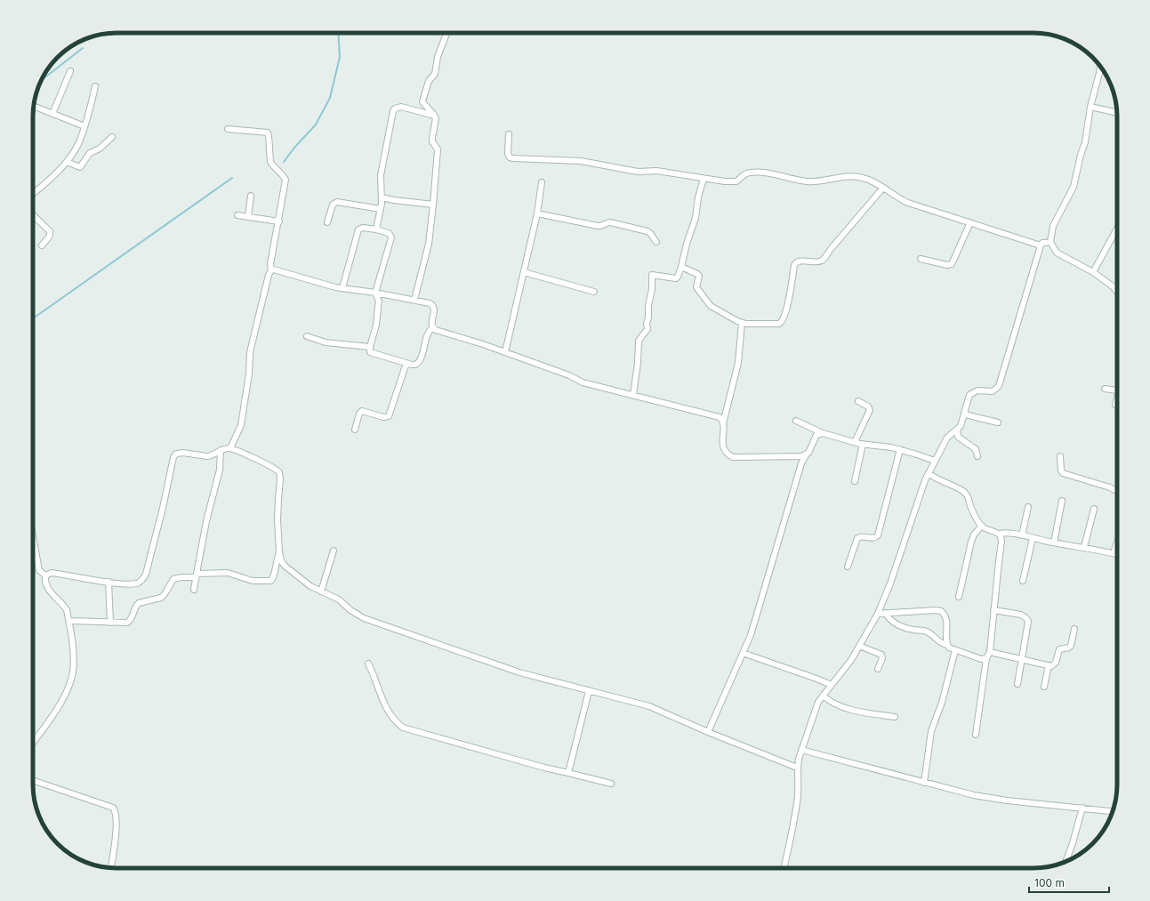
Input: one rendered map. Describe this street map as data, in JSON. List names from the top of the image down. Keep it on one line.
{"scale_bar":"100 m"}
